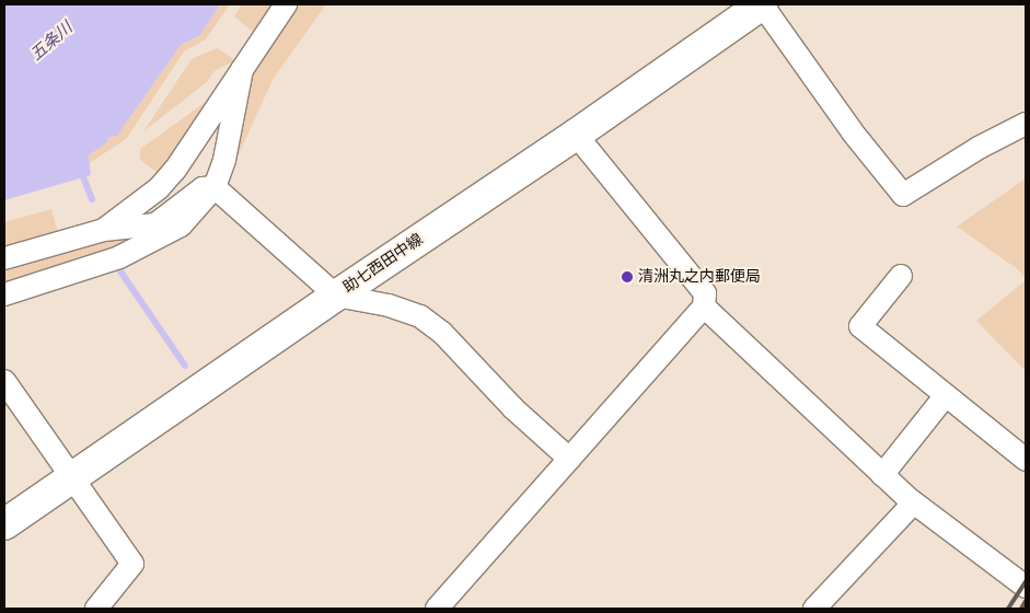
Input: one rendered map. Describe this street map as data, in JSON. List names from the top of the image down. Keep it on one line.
{"streets":{"main road":["助七西田中線"]},"water":["五条川"],"places":["清洲丸之内郵便局"]}
